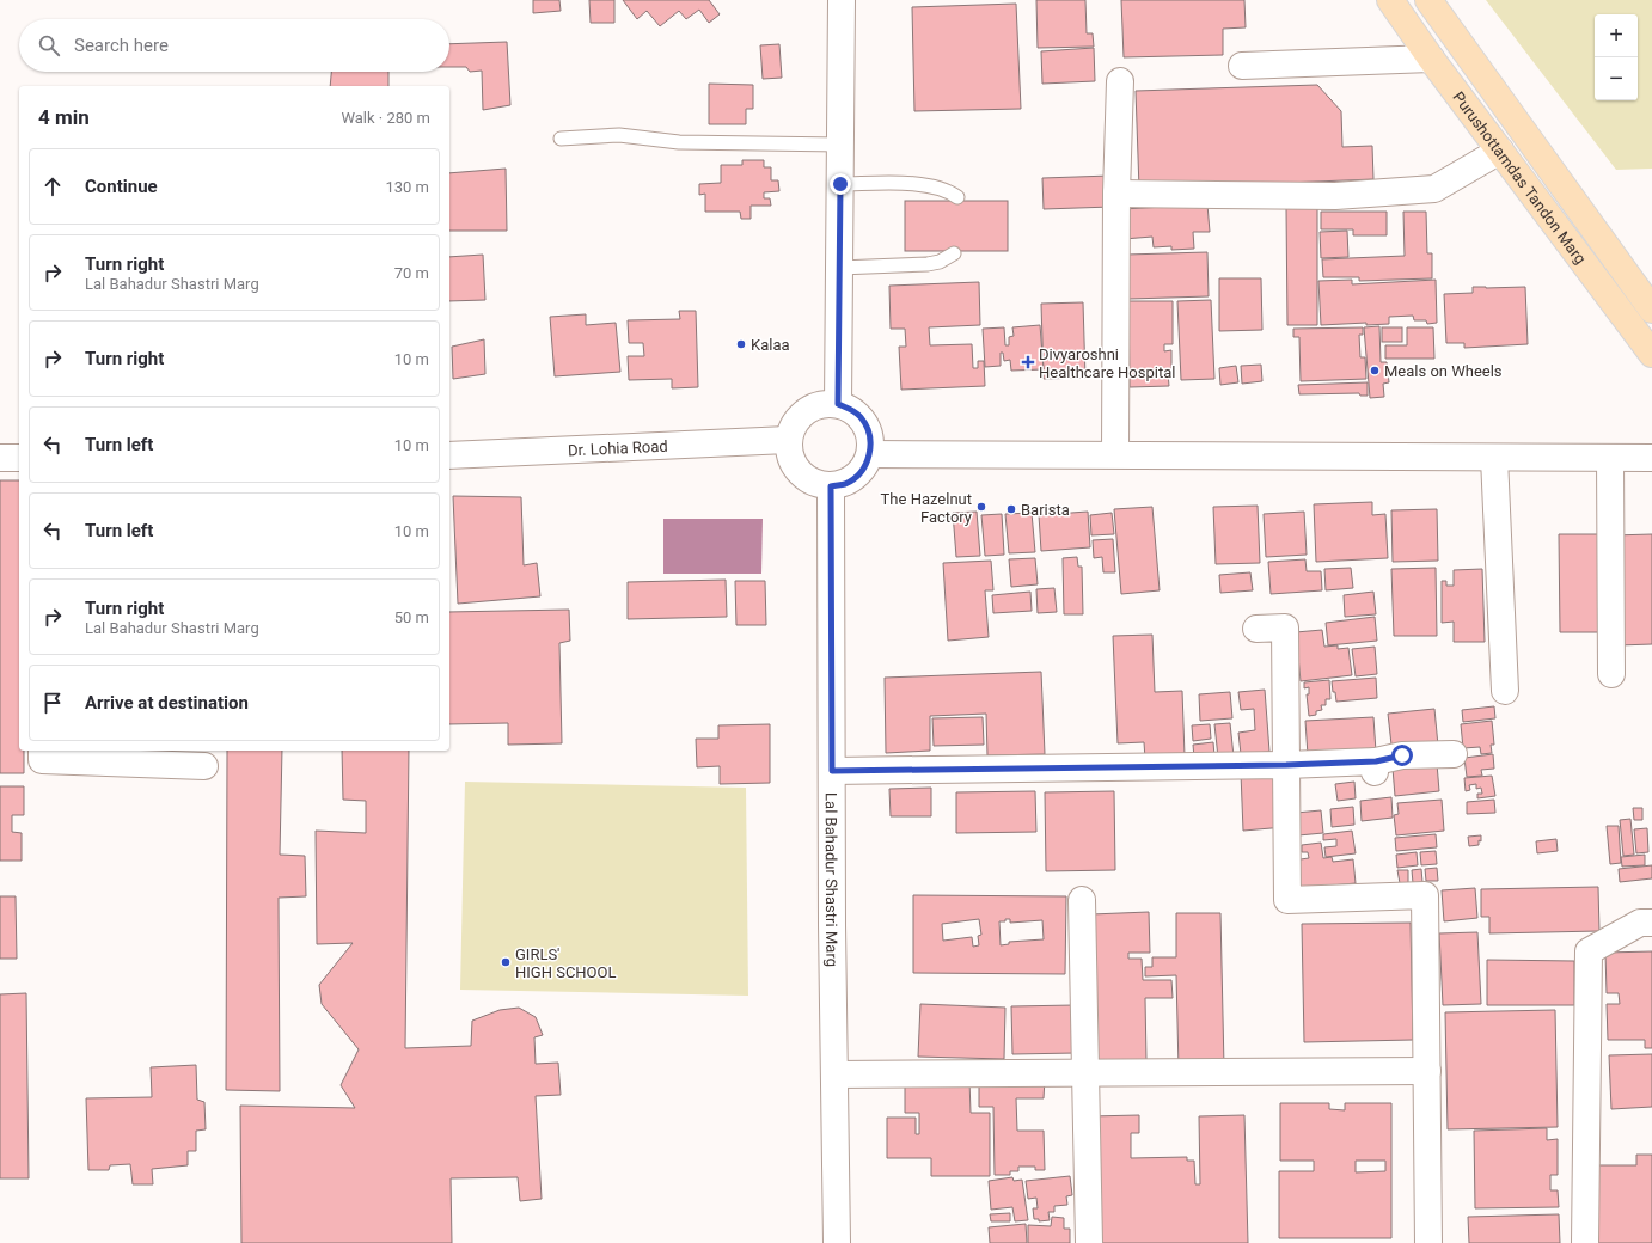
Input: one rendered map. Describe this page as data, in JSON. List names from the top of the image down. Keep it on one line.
{"streets":{"main road":["Purushottamdas Tandon Marg"],"street":["Dr. Lohia Road","Lal Bahadur Shastri Marg"]},"crossings":[["Dr. Lohia Road","Lal Bahadur Shastri Marg"]],"places":{"other":["Kalaa","Meals on Wheels","The Hazelnut Factory","Barista","GIRLS' HIGH SCHOOL"],"health":["Divyaroshni Healthcare Hospital"]},"page":{"map_buttons":["+","−"],"search":"Search here","heading":["4 min","Walk · 280 m"],"list":[["Continue","130 m"],["Turn right","Lal Bahadur Shastri Marg","70 m"],["Turn right","10 m"],["Turn left","10 m"],["Turn left","10 m"],["Turn right","Lal Bahadur Shastri Marg","50 m"],"Arrive at destination"]}}
